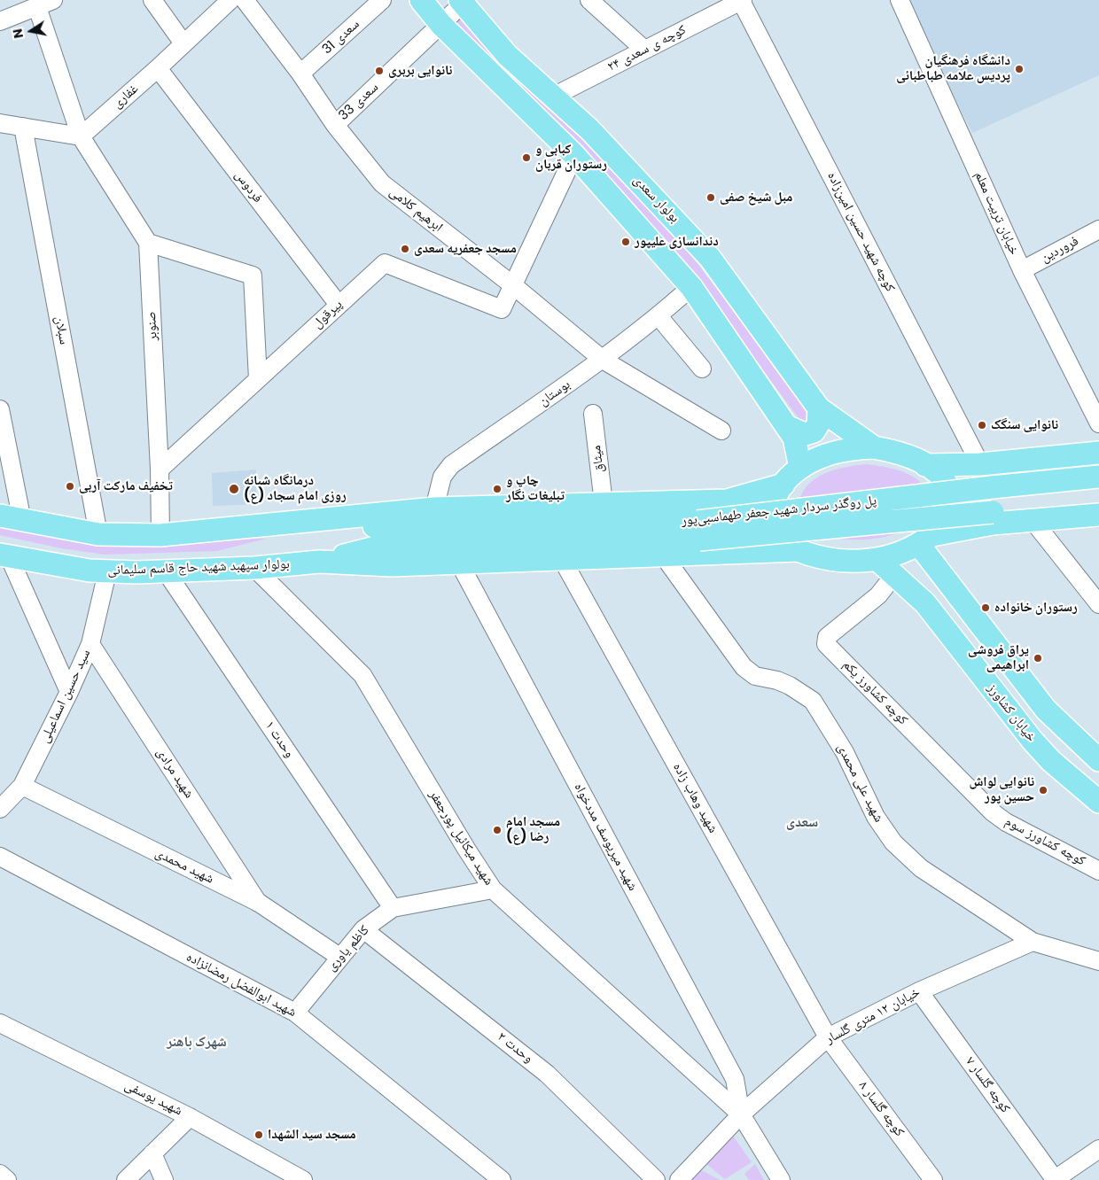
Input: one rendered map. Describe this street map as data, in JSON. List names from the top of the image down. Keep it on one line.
{"streets":{"main road":["بولوار سعدی","پل روگذر سردار شهید جعفر طهماسبی‌پور","بولوار سپهبد شهید حاج قاسم سلیمانی","خیابان کشاورز"],"street":["سعدی 31","کوچه ی سعدی ۲۴","غفاری","سعدی 33","فردوس","ابرهیم کلامی","خیابان تربیت معلم","کوچه شهید حسین امین‌زاده","فروردین","پیرقول","صنوبر","سبلان","بوستان","میثاق","کوچه کشاورز یکم","سید حسین اسماعیلی","وحدت ۱","شهید مرادی","شهید علی محمدی","شهید وهاب زاده","شهید میریوسف مددخواه","شهید میکائیل پورجعفر","کوچه کشاورز سوم","شهید محمدی","کاظم یاوری","شهید ابوالفضل رمضانزاده","خیابان ۱۲ متری گلسار","وحدت ۲","کوچه گلسار ۷","شهید یوسفی","کوچه گلسار ۸"]},"crossings":[["سعدی 31","ابرهیم کلامی"],["کوچه ی سعدی ۲۴","بولوار سعدی"],["کوچه ی سعدی ۲۴","کوچه شهید حسین امین‌زاده"],["غفاری","فردوس"],["غفاری","صنوبر"],["سعدی 33","بولوار سعدی"],["سعدی 33","ابرهیم کلامی"],["فردوس","پیرقول"],["بولوار سعدی","خیابان کشاورز"],["ابرهیم کلامی","پیرقول"],["ابرهیم کلامی","بوستان"],["خیابان تربیت معلم","فروردین"],["پیرقول","صنوبر"],["بولوار سپهبد شهید حاج قاسم سلیمانی","سید حسین اسماعیلی"],["بولوار سپهبد شهید حاج قاسم سلیمانی","وحدت ۱"],["بولوار سپهبد شهید حاج قاسم سلیمانی","شهید میکائیل پورجعفر"],["کوچه کشاورز یکم","خیابان کشاورز"],["کوچه کشاورز یکم","کوچه کشاورز سوم"],["سید حسین اسماعیلی","شهید مرادی"],["سید حسین اسماعیلی","شهید محمدی"],["وحدت ۱","کاظم یاوری"],["شهید مرادی","شهید محمدی"],["شهید علی محمدی","خیابان ۱۲ متری گلسار"],["شهید وهاب زاده","خیابان ۱۲ متری گلسار"],["شهید وهاب زاده","کوچه گلسار ۸"],["شهید میریوسف مددخواه","شهید میکائیل پورجعفر"],["شهید میریوسف مددخواه","خیابان ۱۲ متری گلسار"],["شهید میکائیل پورجعفر","کاظم یاوری"],["شهید میکائیل پورجعفر","خیابان ۱۲ متری گلسار"],["شهید محمدی","کاظم یاوری"],["کاظم یاوری","شهید ابوالفضل رمضانزاده"],["کاظم یاوری","وحدت ۲"],["خیابان ۱۲ متری گلسار","کوچه گلسار ۷"],["خیابان ۱۲ متری گلسار","کوچه گلسار ۸"]],"districts":["سعدی","شهرک باهنر"],"places":["دانشگاه فرهنگیان پردیس علامه طباطبائی","نانوایی بربری","کبابی و رستوران قربان","مبل شیخ صفی","دندانسازی علیپور","مسجد جعفریه سعدی","نانوایی سنگک","تخفیف مارکت آربی","درمانگاه شبانه روزی امام سجاد (ع)","چاپ و تبلیغات نگار","رستوران خانواده","یراق فروشی ابراهیمی","نانوایی لواش حسین پور","مسجد امام رضا (ع)","مسجد سید الشهدا"],"north":"left"}
